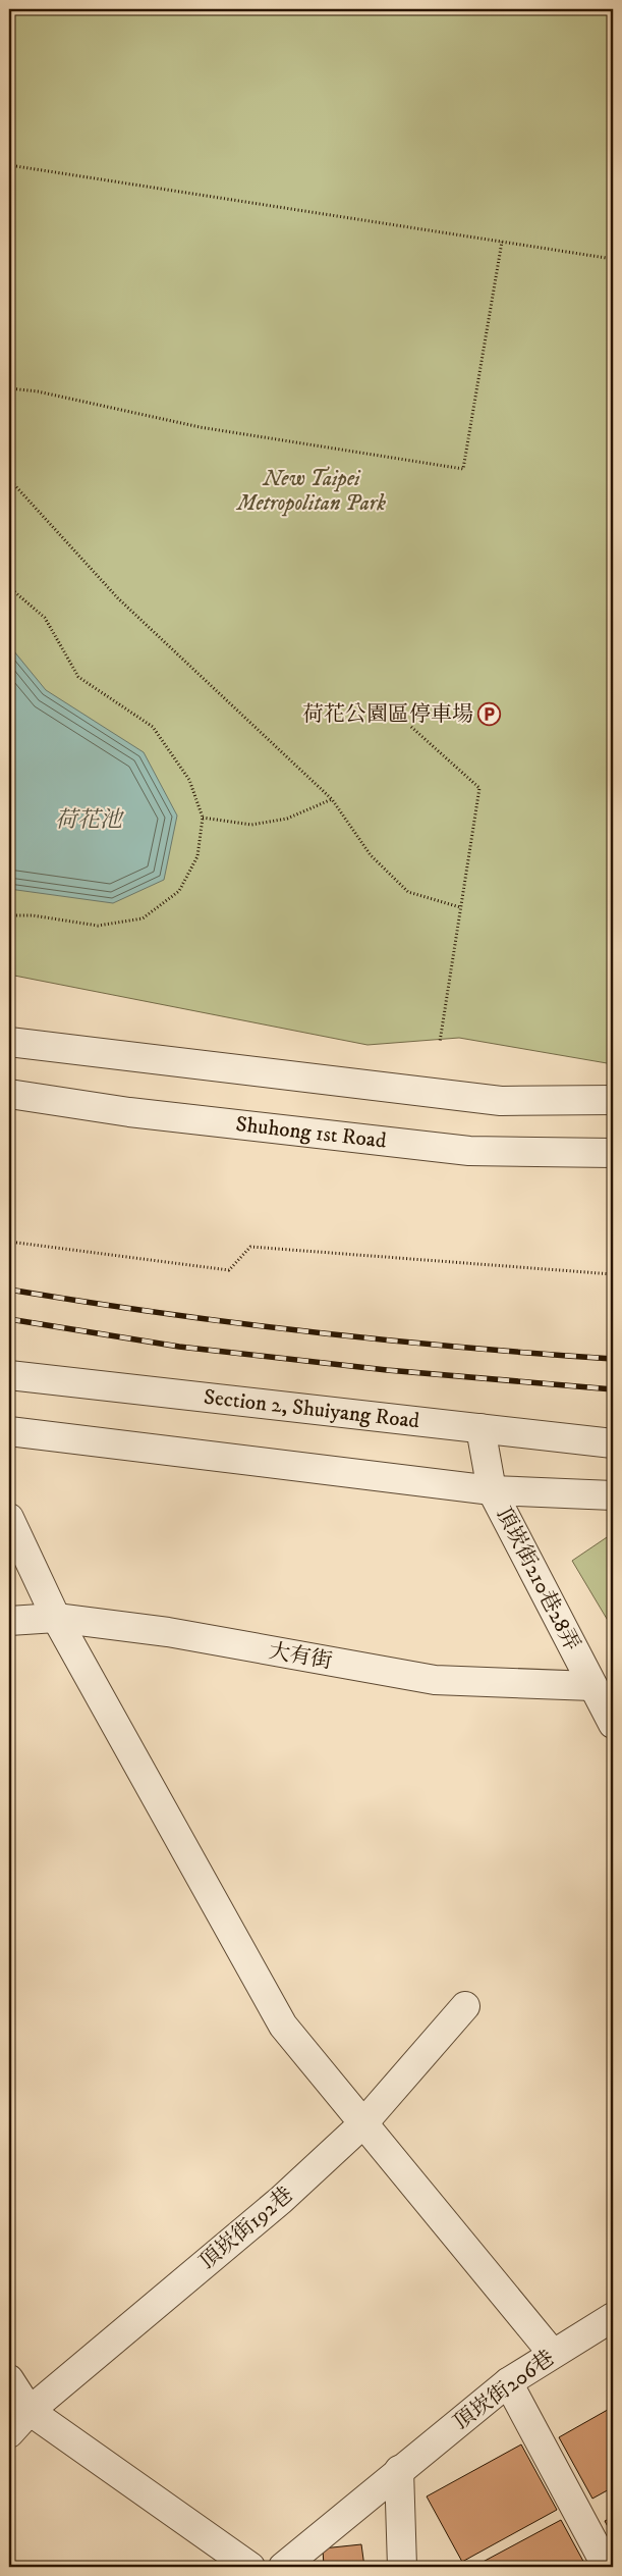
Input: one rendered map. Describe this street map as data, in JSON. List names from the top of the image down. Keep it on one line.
{"streets":{"street":["Shuhong 1st Road","Section 2, Shuiyang Road","頂崁街210巷28弄","大有街","頂崁街192巷","頂崁街206巷"]},"crossings":[["Section 2, Shuiyang Road","頂崁街210巷28弄"],["頂崁街210巷28弄","大有街"]],"water":["荷花池"],"parks":["New Taipei Metropolitan Park"],"places":{"parking":["荷花公園區停車場"]}}
